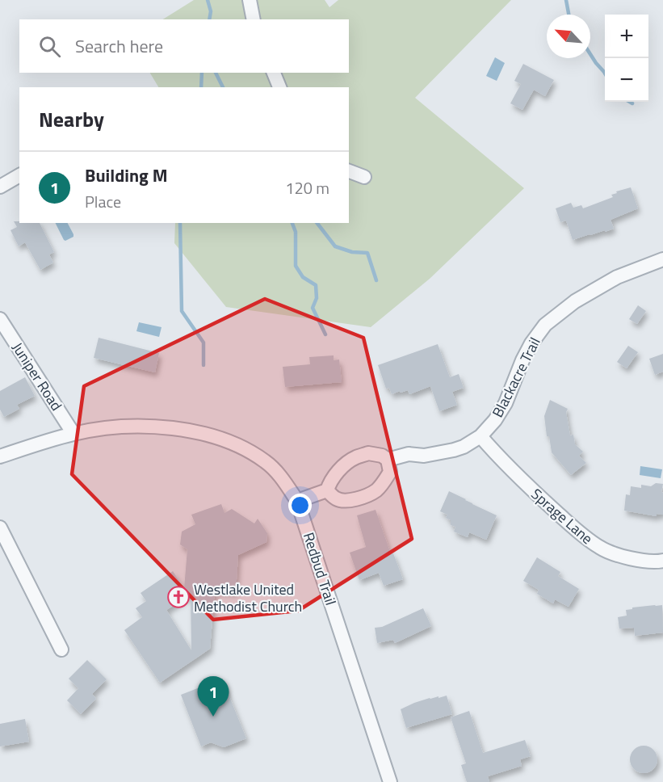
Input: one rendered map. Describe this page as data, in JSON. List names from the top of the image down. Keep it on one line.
{"streets":{"street":["Juniper Road","Blackacre Trail","Sprage Lane","Redbud Trail"]},"crossings":[["Juniper Road","Redbud Trail"],["Blackacre Trail","Sprage Lane"]],"places":{"church":["Westlake United Methodist Church"]},"north":"top left","page":{"map_buttons":["+","−"],"search":"Search here","heading":"Nearby","list":[{"mark":"1","name":"Building M","note":"Place","value":"120 m"}],"pins":"1"}}
